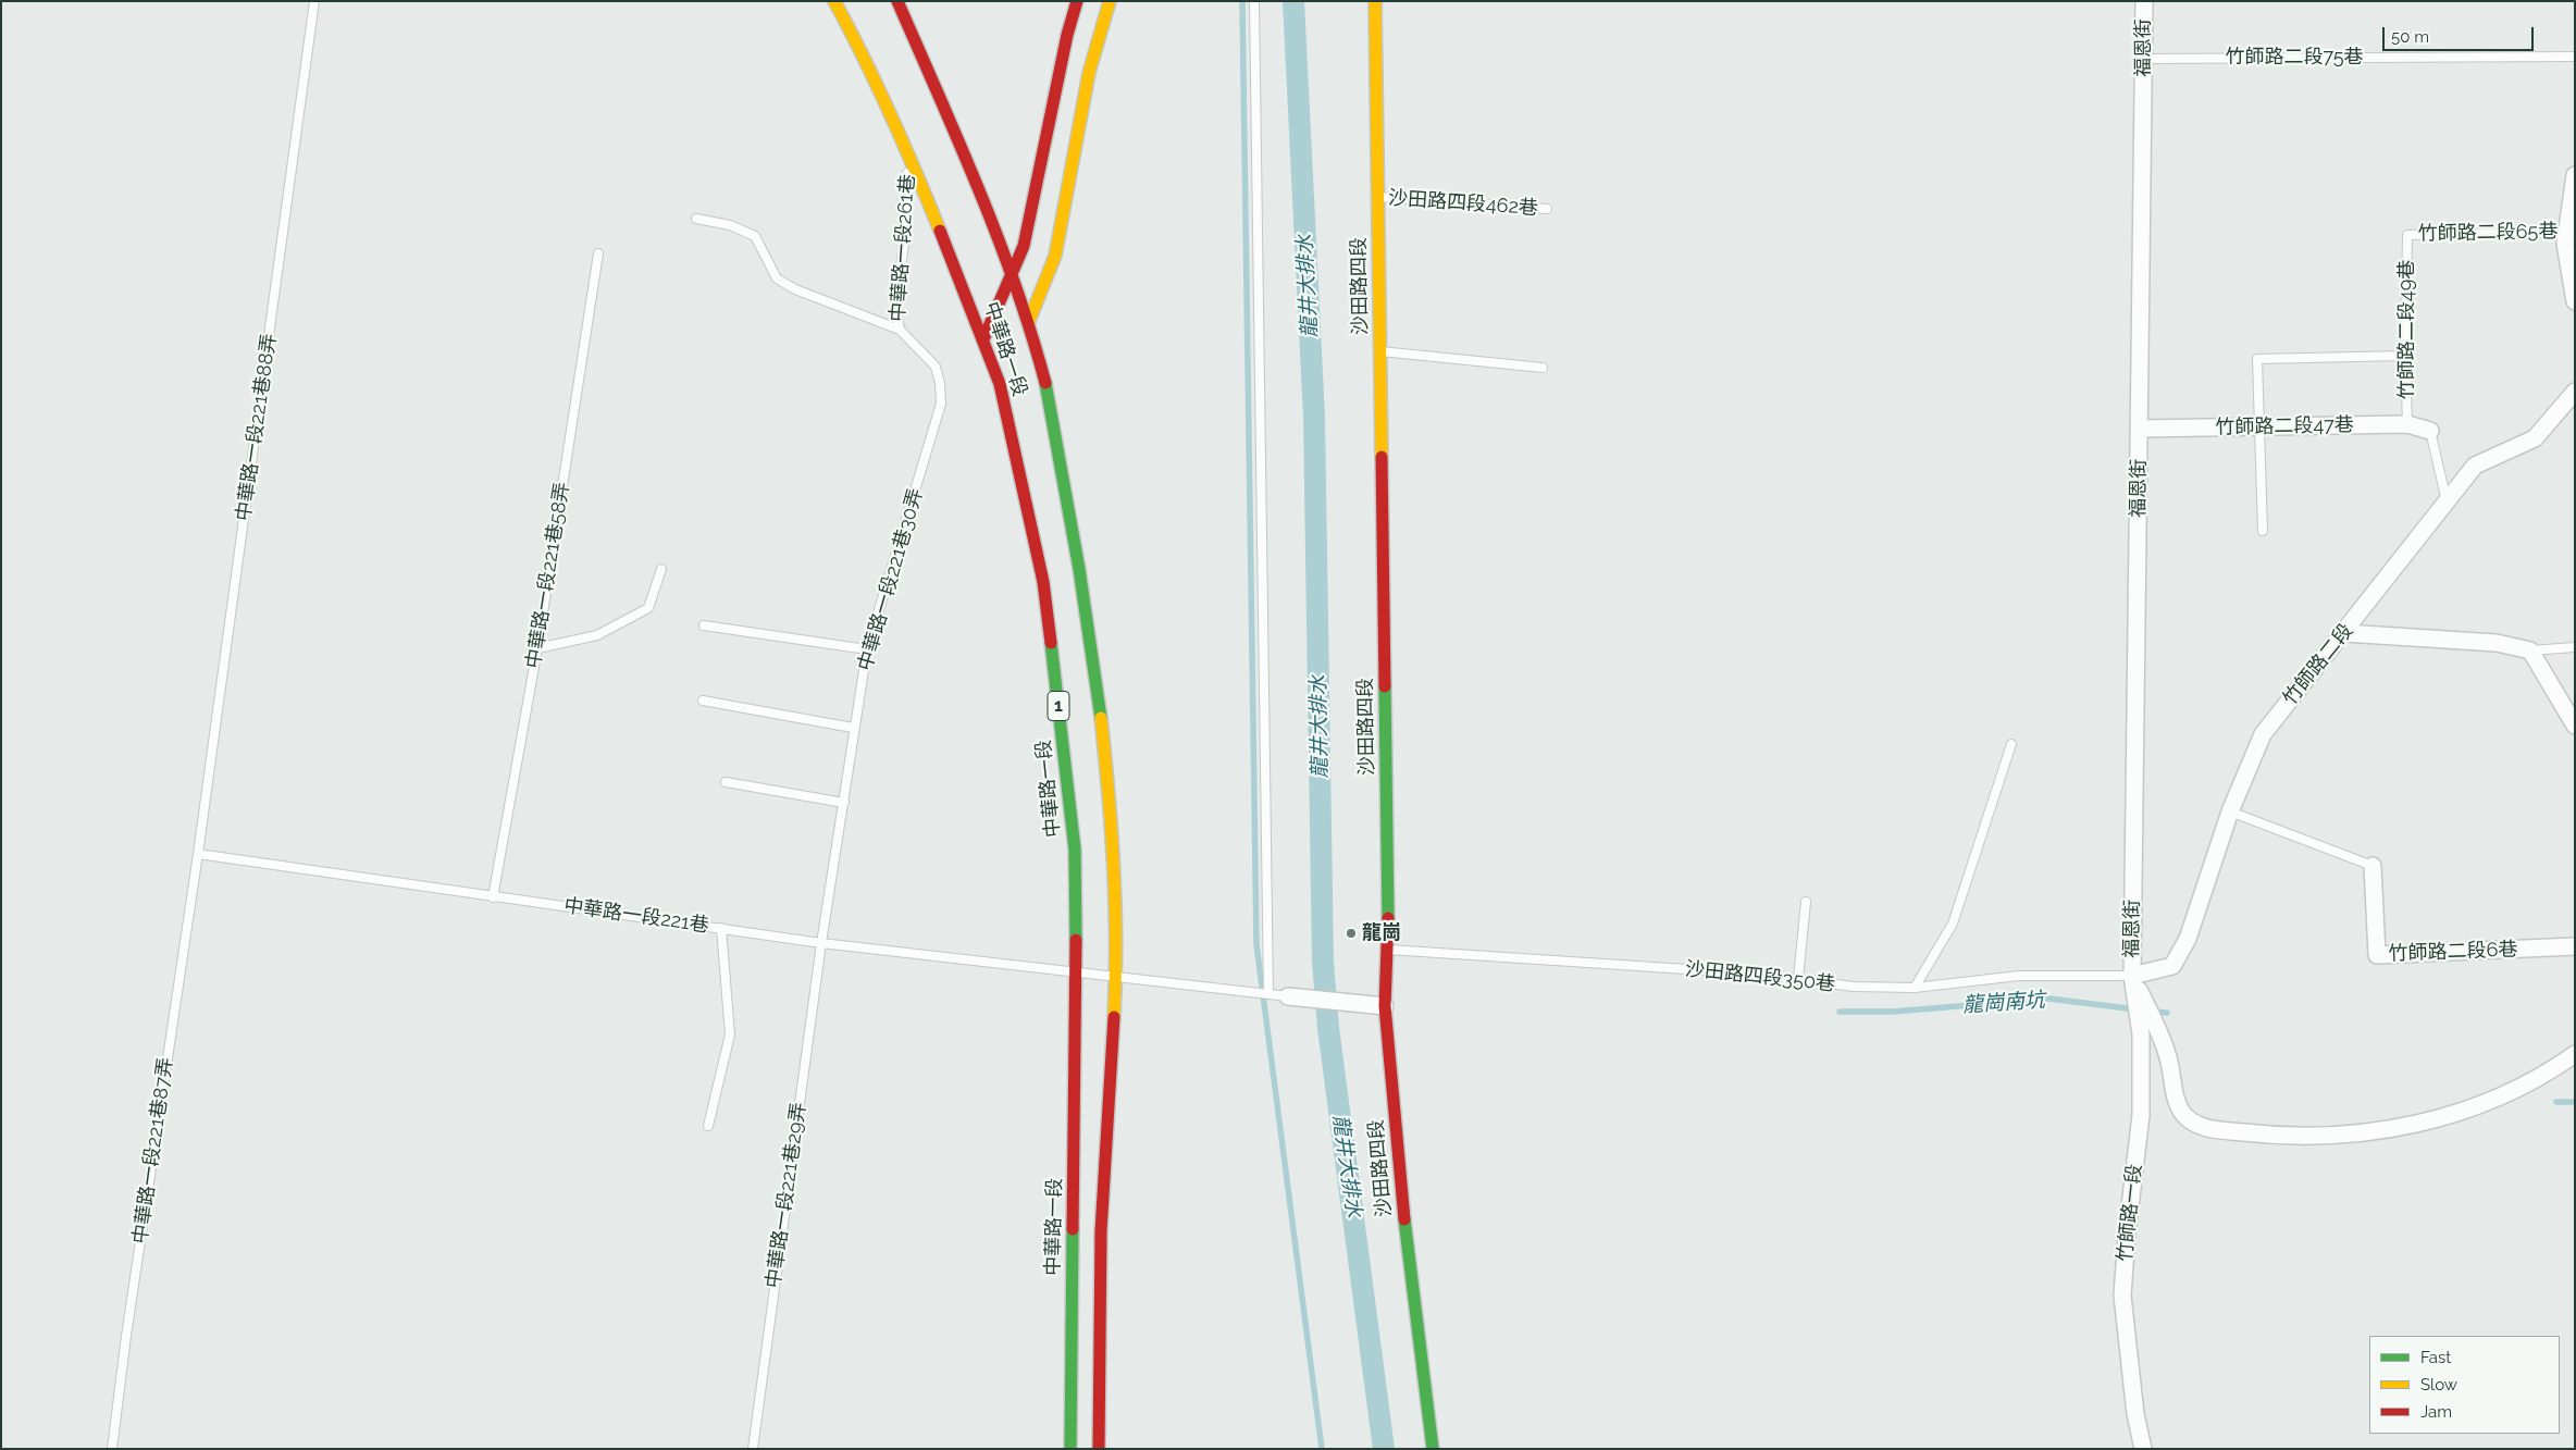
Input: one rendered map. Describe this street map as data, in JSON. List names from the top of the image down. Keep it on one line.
{"streets":{"main road":["沙田路四段","中華路一段","1"],"street":["福恩街","竹師路二段47巷","竹師路二段","竹師路二段6巷","竹師路一段"],"lane":["竹師路二段75巷","沙田路四段462巷","竹師路二段65巷","中華路一段261巷","竹師路二段49巷","中華路一段221巷88弄","中華路一段221巷58弄","中華路一段221巷30弄","中華路一段221巷","沙田路四段350巷","中華路一段221巷87弄","中華路一段221巷29弄"]},"crossings":[["福恩街","竹師路二段75巷"],["福恩街","竹師路二段47巷"],["福恩街","竹師路二段"],["福恩街","沙田路四段350巷"],["福恩街","竹師路一段"],["沙田路四段462巷","沙田路四段"],["竹師路二段65巷","竹師路二段49巷"],["中華路一段261巷","中華路一段"],["中華路一段261巷","中華路一段221巷30弄"],["沙田路四段","沙田路四段350巷"],["竹師路二段49巷","竹師路二段47巷"],["中華路一段","中華路一段221巷"],["中華路一段221巷88弄","中華路一段221巷"],["中華路一段221巷88弄","中華路一段221巷87弄"],["中華路一段221巷58弄","中華路一段221巷"],["中華路一段221巷30弄","中華路一段221巷"],["中華路一段221巷30弄","中華路一段221巷29弄"],["竹師路二段","竹師路二段6巷"],["竹師路二段","沙田路四段350巷"],["竹師路二段","竹師路一段"],["中華路一段221巷","中華路一段221巷87弄"],["中華路一段221巷","中華路一段221巷29弄"],["沙田路四段350巷","竹師路一段"]],"water":["龍井大排水","龍崗南坑"],"places":["龍崗"],"legend":["Fast","Slow","Jam"],"scale_bar":"50 m"}
